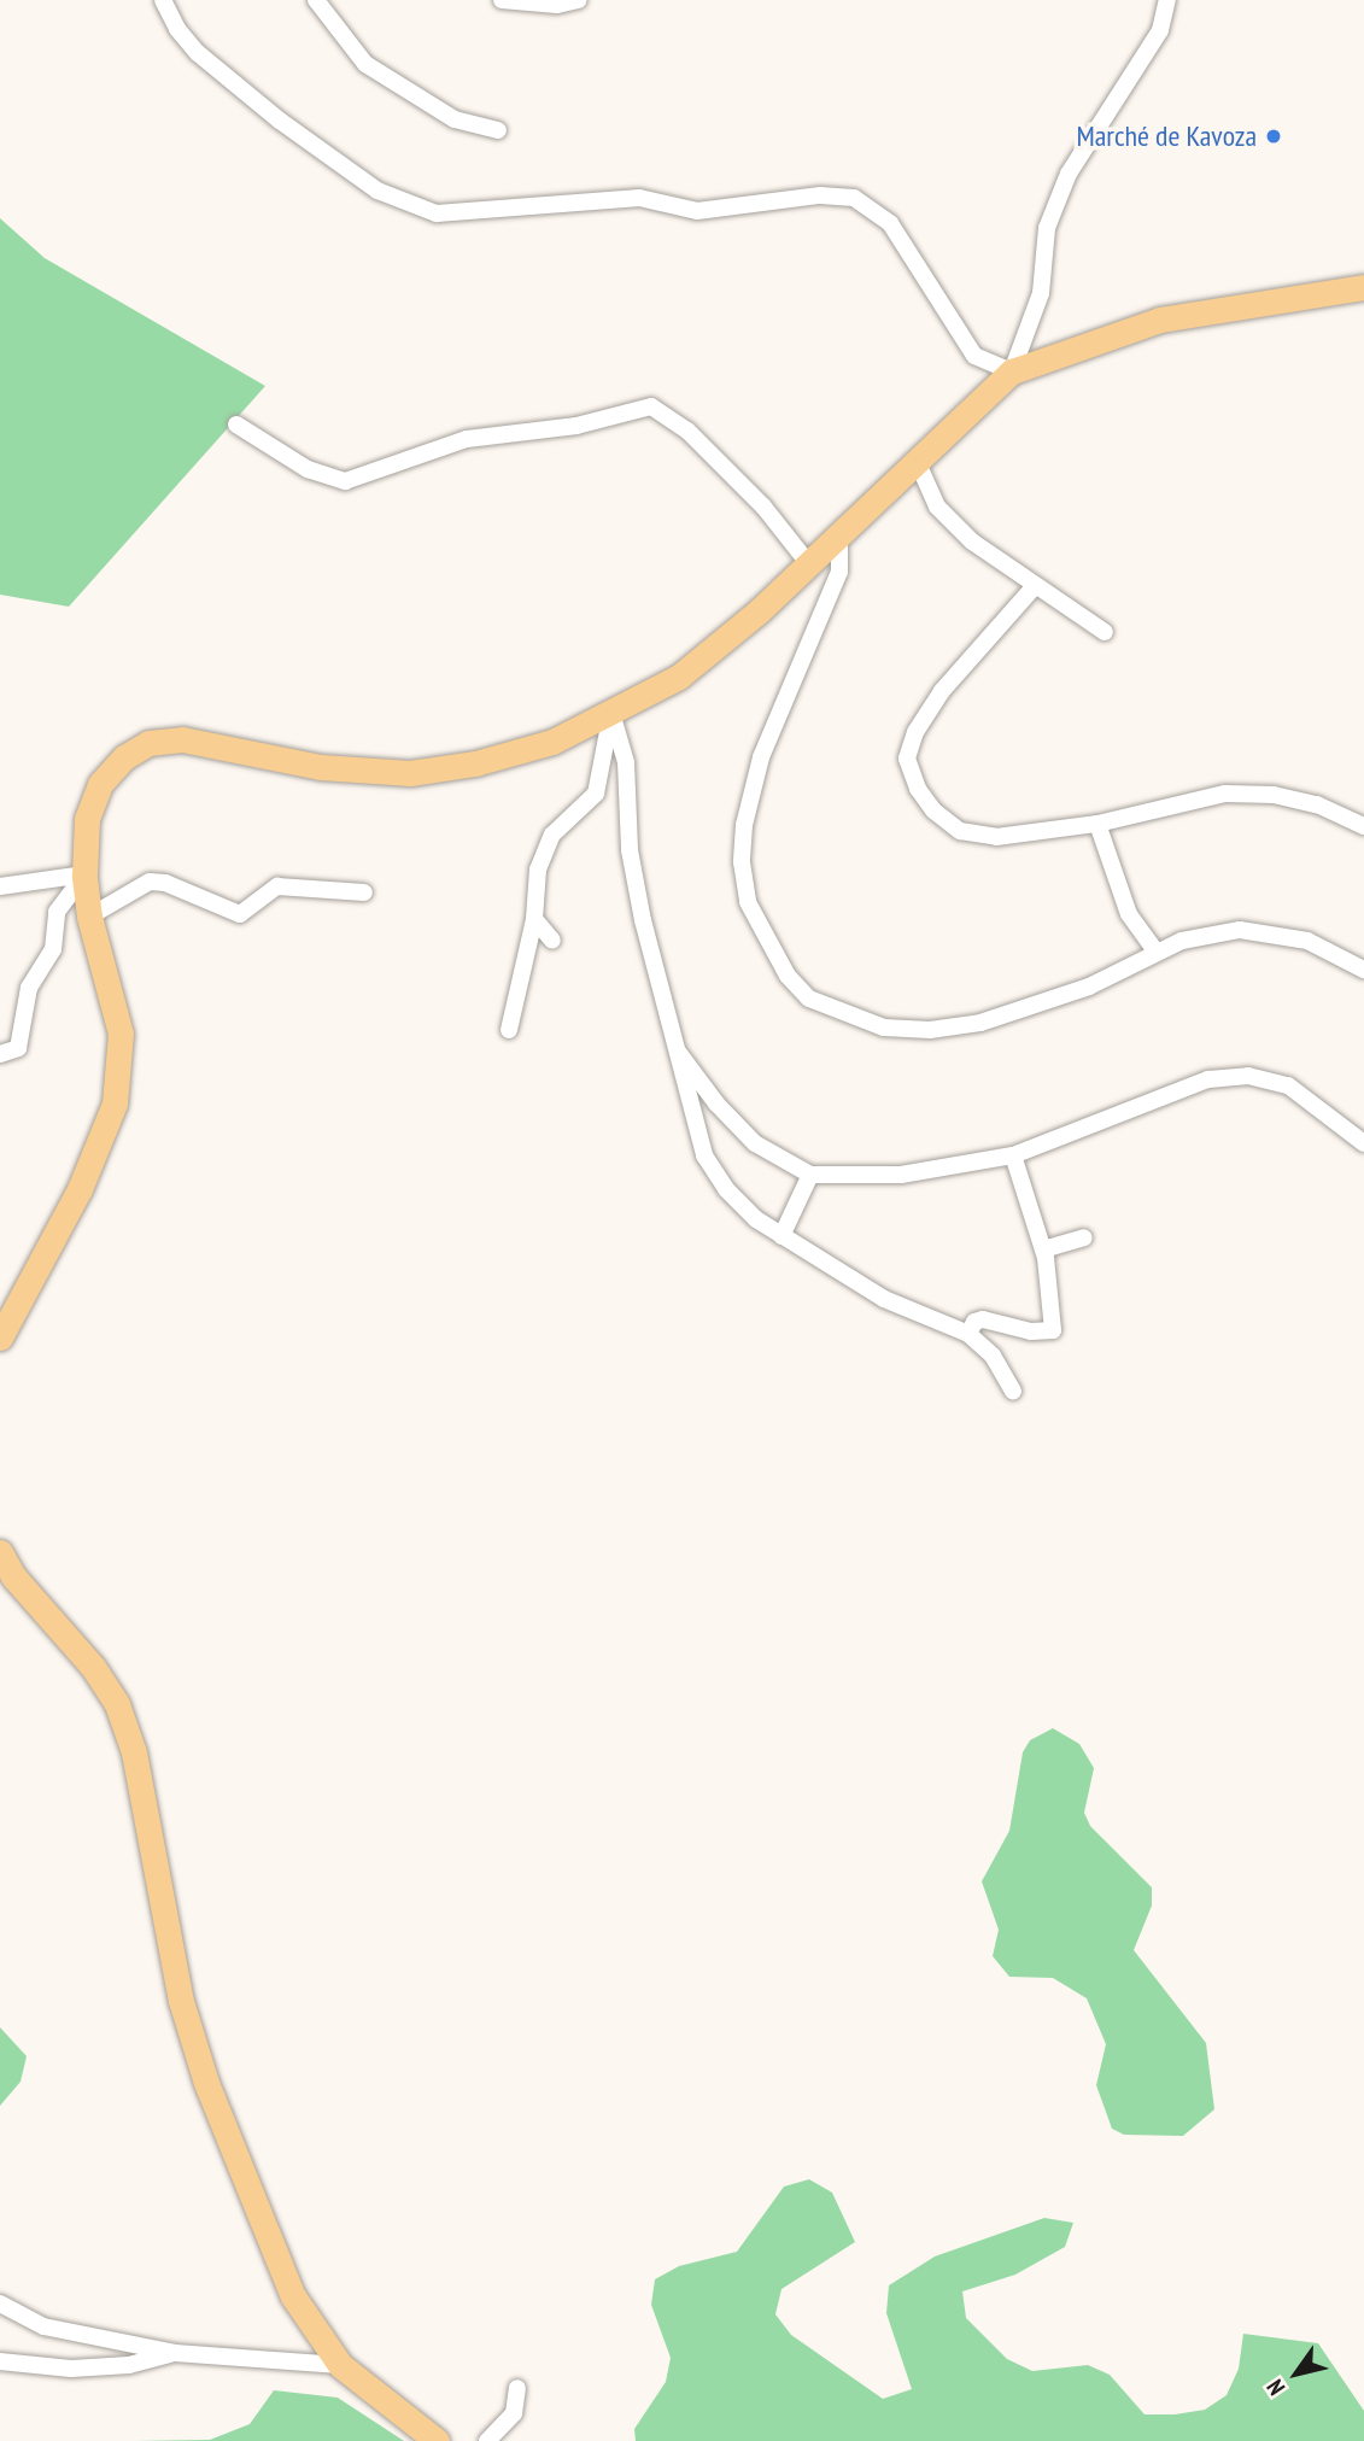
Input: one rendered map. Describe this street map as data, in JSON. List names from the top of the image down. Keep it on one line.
{"places":["Marché de Kavoza"],"north":"bottom left"}
